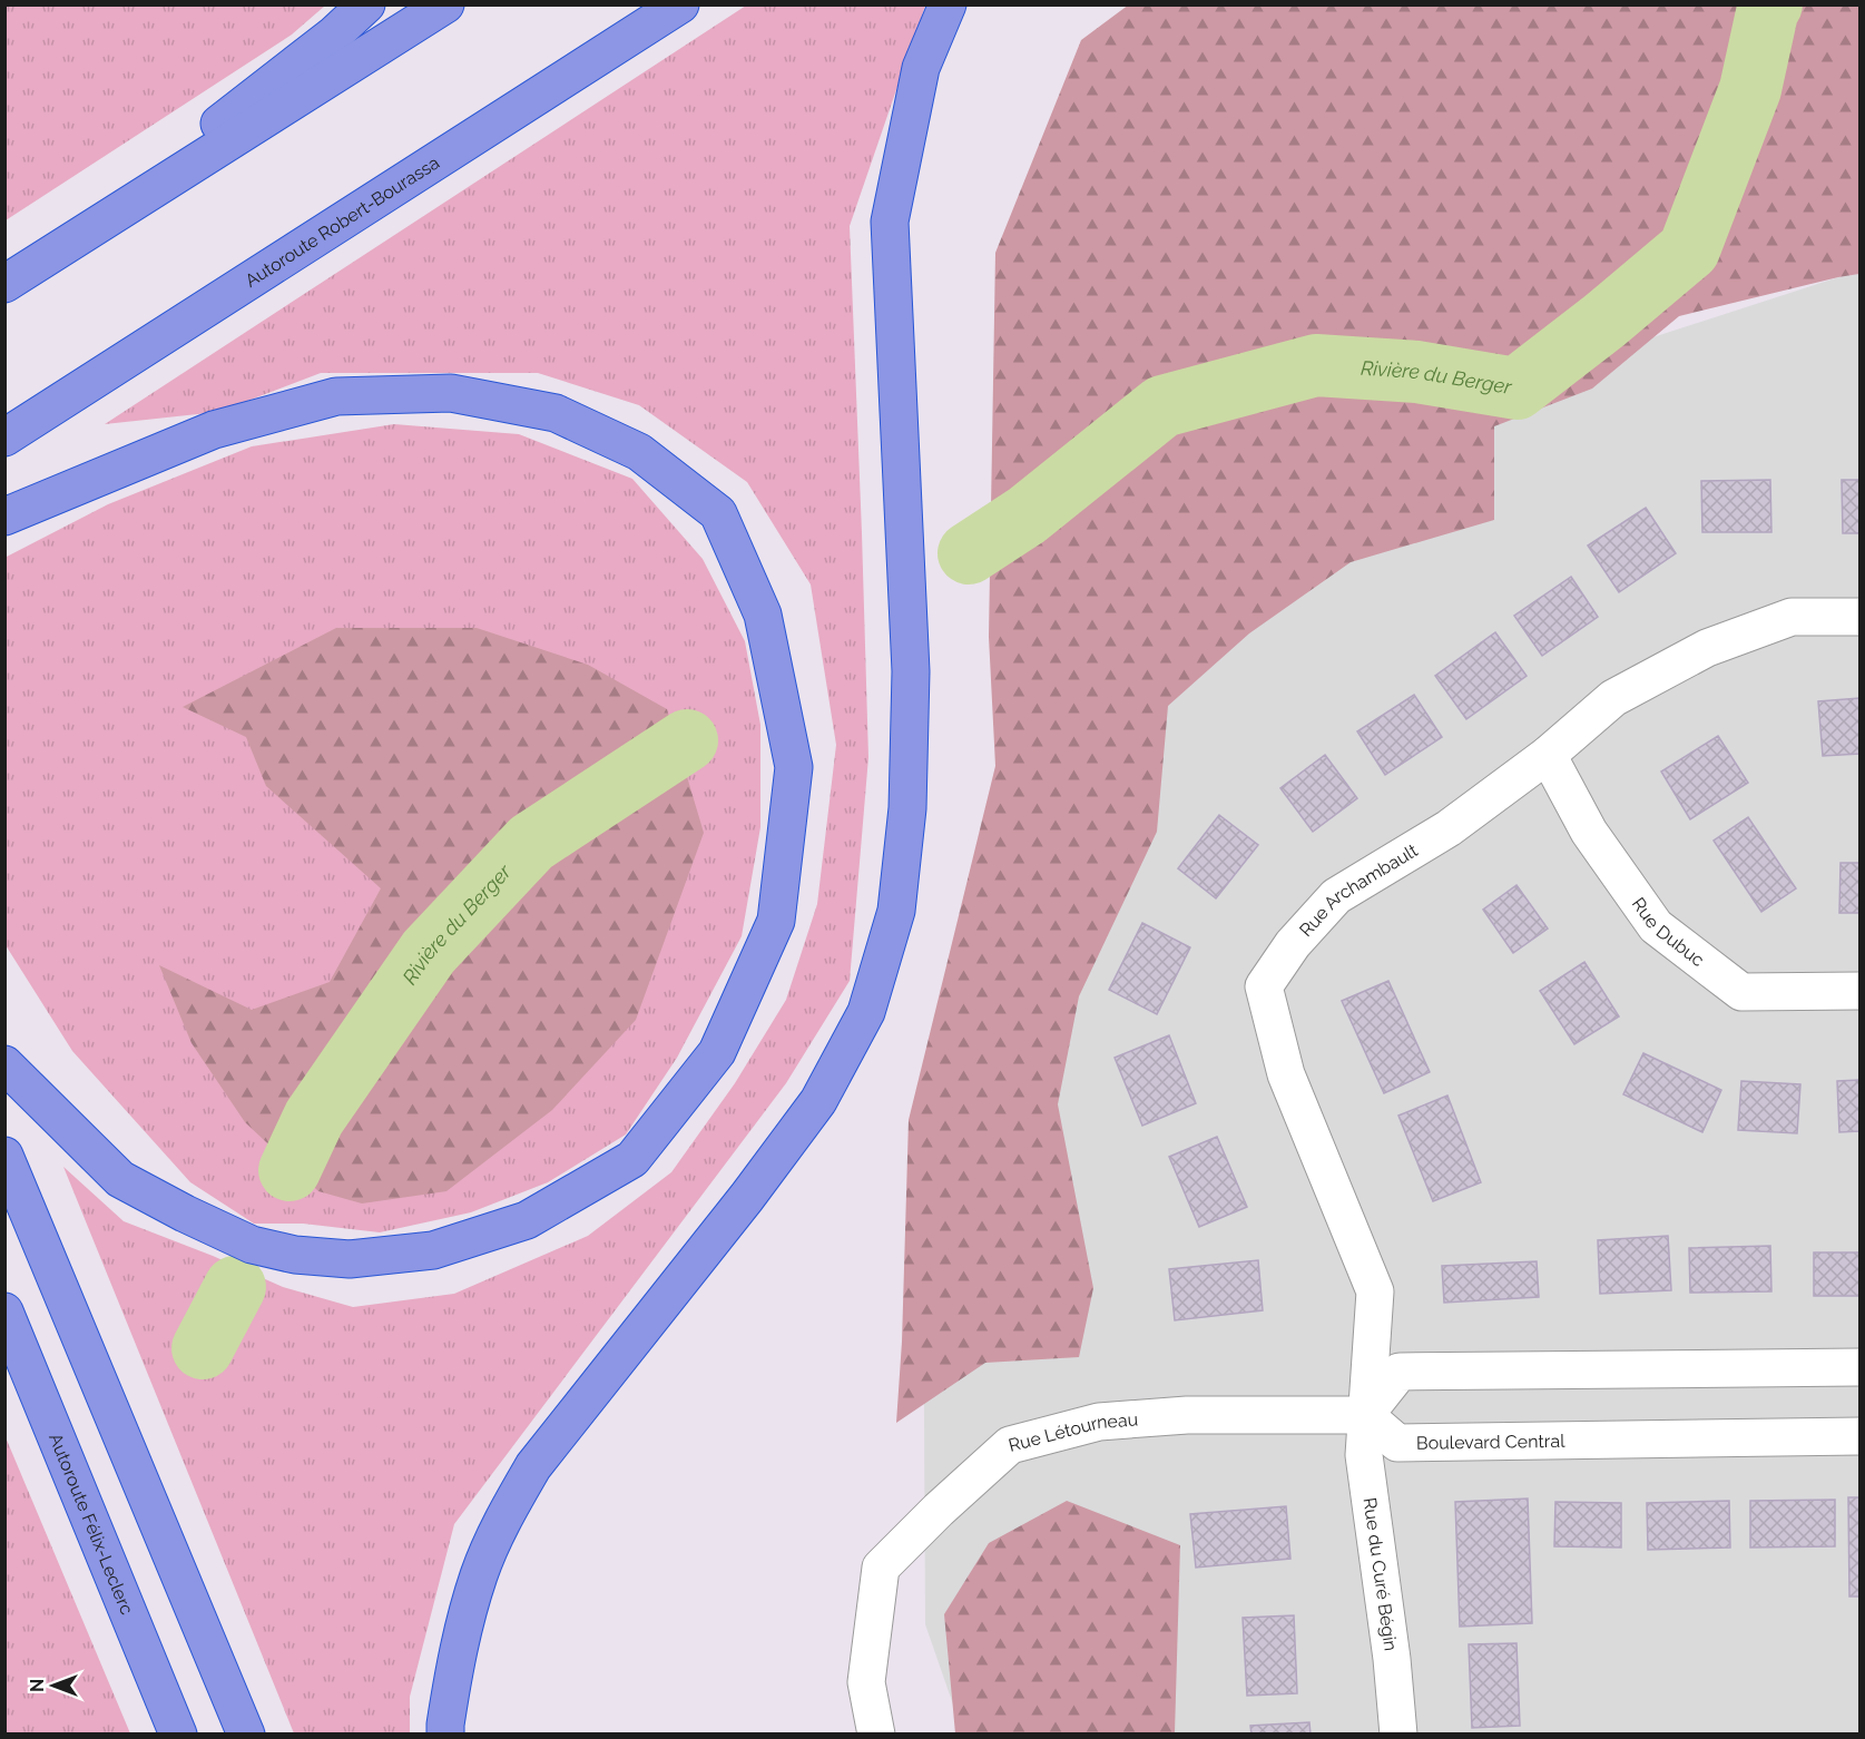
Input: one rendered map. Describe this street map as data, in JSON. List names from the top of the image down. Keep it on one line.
{"streets":{"highway":["Autoroute Robert-Bourassa","Autoroute Félix-Leclerc"],"street":["Rue Archambault","Rue Dubuc","Rue Létourneau","Boulevard Central","Rue du Curé Bégin"]},"crossings":[["Rue Archambault","Rue Dubuc"],["Rue Archambault","Rue Létourneau"],["Rue Archambault","Boulevard Central"],["Rue Archambault","Rue du Curé Bégin"],["Rue Létourneau","Boulevard Central"],["Rue Létourneau","Rue du Curé Bégin"],["Boulevard Central","Rue du Curé Bégin"]],"water":["Rivière du Berger"],"north":"left"}
